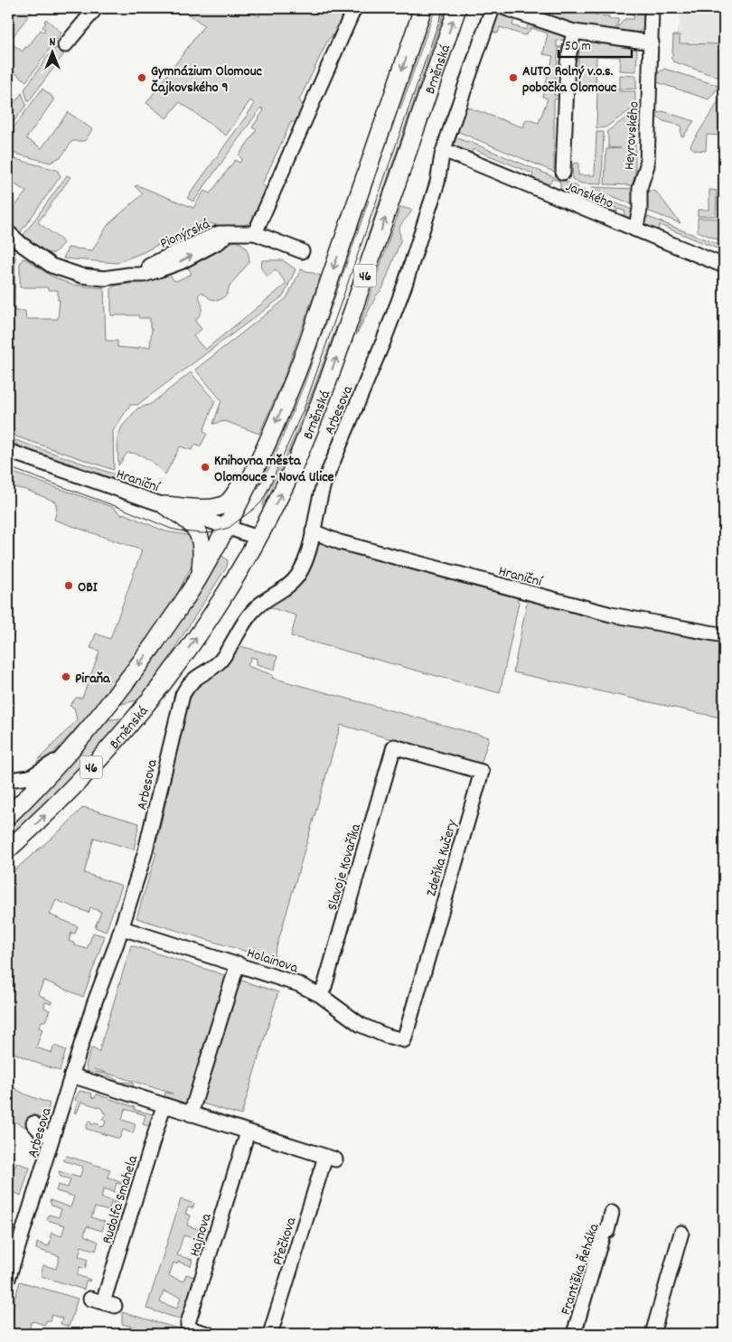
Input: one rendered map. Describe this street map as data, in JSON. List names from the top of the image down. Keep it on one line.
{"streets":{"main road":["Brněnská","46"],"street":["Heyrovského","Janského","Pionýrská","Arbesova","Hraniční","Zdeňka Kučery","Slavoje Kovaříka","Holainova","Rudolfa Smahela","Hajnova","Přečkova","Františka Řeháka"]},"crossings":[["Brněnská","Hraniční"],["Heyrovského","Janského"],["Janského","Arbesova"],["Arbesova","Hraniční"],["Arbesova","Holainova"],["Zdeňka Kučery","Slavoje Kovaříka"],["Zdeňka Kučery","Holainova"],["Slavoje Kovaříka","Holainova"],["Hajnova","Přečkova"]],"places":["Gymnázium Olomouc Čajkovského 9","AUTO Rolný v.o.s. pobočka Olomouc","Knihovna města Olomouce - Nová Ulice","OBI","Piraňa"],"scale_bar":"50 m","north":"top"}
